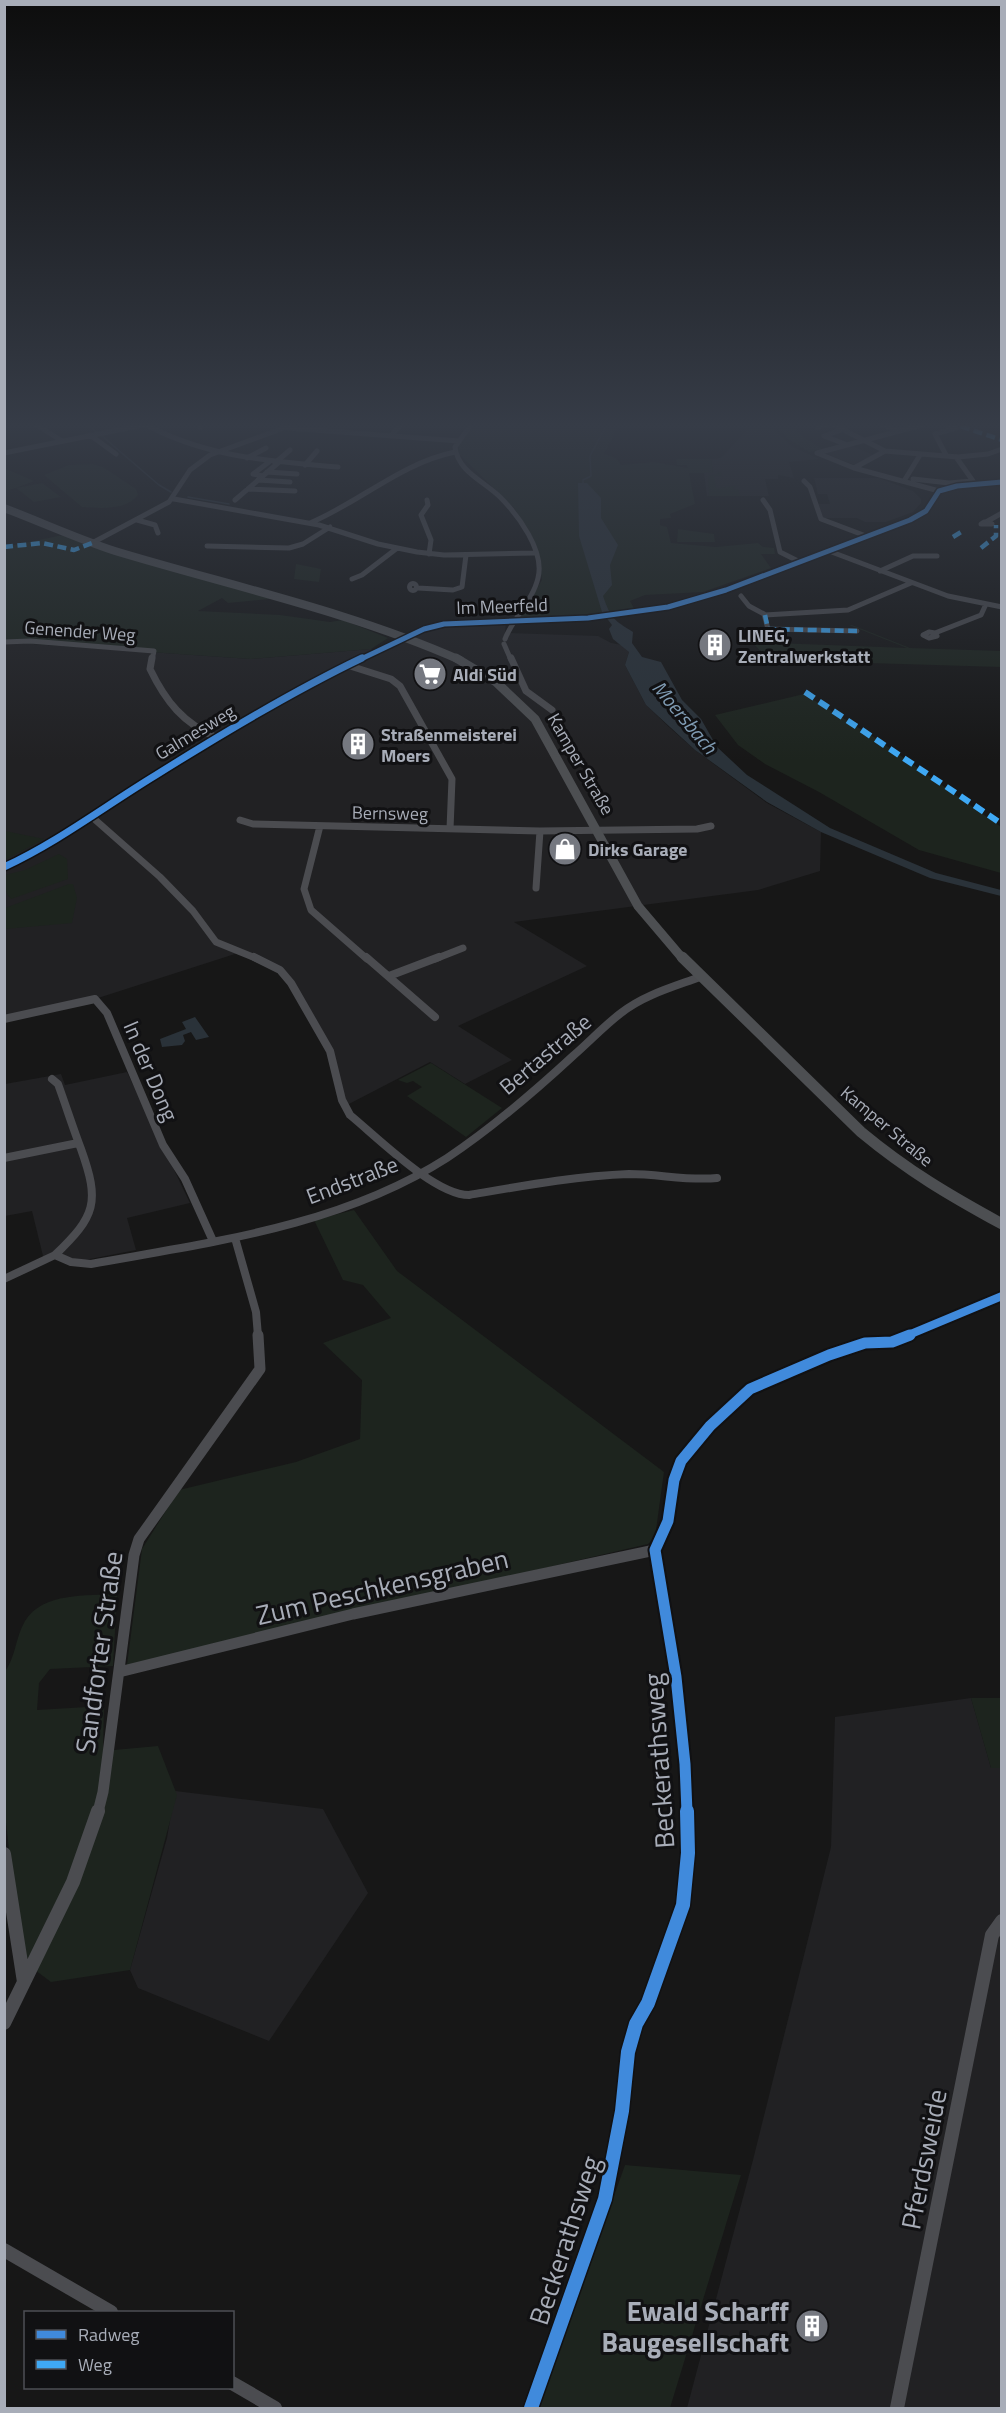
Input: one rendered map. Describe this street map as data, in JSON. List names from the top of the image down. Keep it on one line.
{"streets":{"main road":["Kamper Straße"],"street":["Im Meerfeld","Genender Weg","Galmesweg","Bernsweg","Bertastraße","In der Dong","Endstraße","Zum Peschkensgraben","Sandforter Straße","Beckerathsweg","Pferdsweide"]},"crossings":[["Im Meerfeld","Galmesweg"],["Im Meerfeld","Kamper Straße"],["Genender Weg","Galmesweg"],["Galmesweg","Kamper Straße"],["Kamper Straße","Bernsweg"],["Kamper Straße","Bertastraße"],["Bertastraße","Endstraße"],["In der Dong","Endstraße"],["Endstraße","Sandforter Straße"],["Zum Peschkensgraben","Sandforter Straße"],["Zum Peschkensgraben","Beckerathsweg"]],"water":["Moersbach"],"places":{"building":["LINEG, Zentralwerkstatt","Straßenmeisterei Moers","Ewald Scharff Baugesellschaft"],"supermarket":["Aldi Süd"],"shop":["Dirks Garage"]},"legend":["Radweg","Weg"]}
